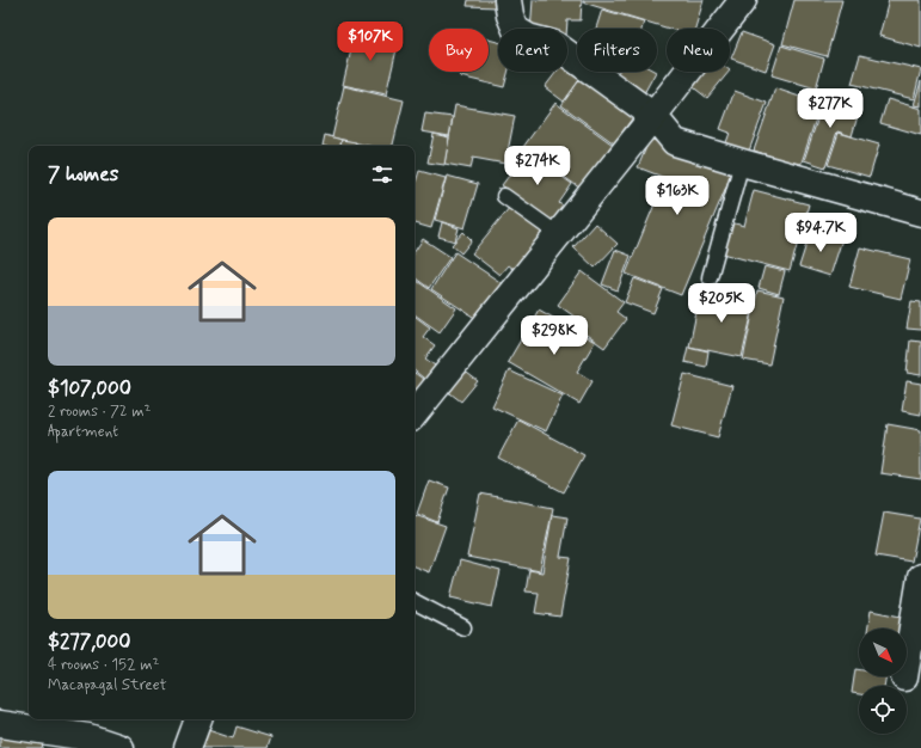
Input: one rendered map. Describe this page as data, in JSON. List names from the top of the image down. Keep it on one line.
{"north":"bottom right","page":{"price":["$107K","$277K","$274K","$163K","$94.7K","$205K","$298K"],"chip":["Buy","Rent","Filters","New"],"heading":"7 homes","list":[{"name":"$107,000","note":"2 rooms · 72 m² · Apartment"},{"name":"$277,000","note":"4 rooms · 152 m² · Macapagal Street"}]}}
